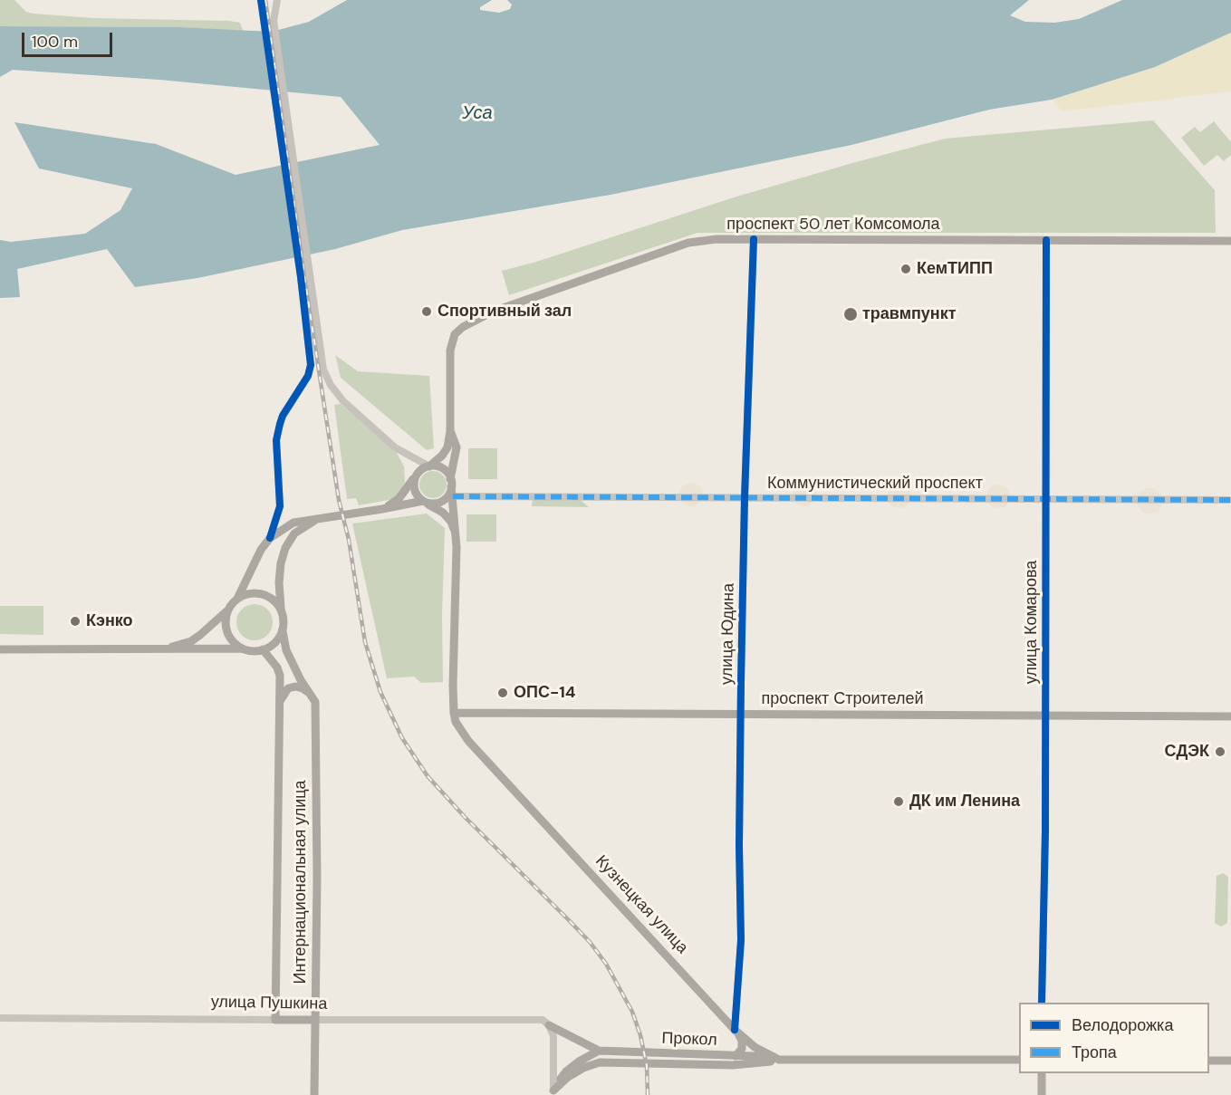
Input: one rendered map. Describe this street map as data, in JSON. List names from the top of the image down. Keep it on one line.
{"streets":{"main road":["проспект 50 лет Комсомола","проспект Строителей","Интернациональная улица","Кузнецкая улица","улица Пушкина","Прокол"],"street":["Коммунистический проспект","улица Комарова","улица Юдина"]},"crossings":[["проспект 50 лет Комсомола","улица Комарова"],["проспект 50 лет Комсомола","улица Юдина"],["Коммунистический проспект","улица Комарова"],["Коммунистический проспект","улица Юдина"],["Коммунистический проспект","Кузнецкая улица"],["улица Комарова","проспект Строителей"],["улица Юдина","проспект Строителей"],["улица Юдина","Кузнецкая улица"],["проспект Строителей","Кузнецкая улица"],["Интернациональная улица","улица Пушкина"],["Кузнецкая улица","Прокол"]],"water":["Уса"],"places":["КемТИПП","Спортивный зал","травмпункт","Кэнко","ОПС-14","СДЭК","ДК им Ленина"],"legend":["Велодорожка","Тропа"],"scale_bar":"100 m"}
